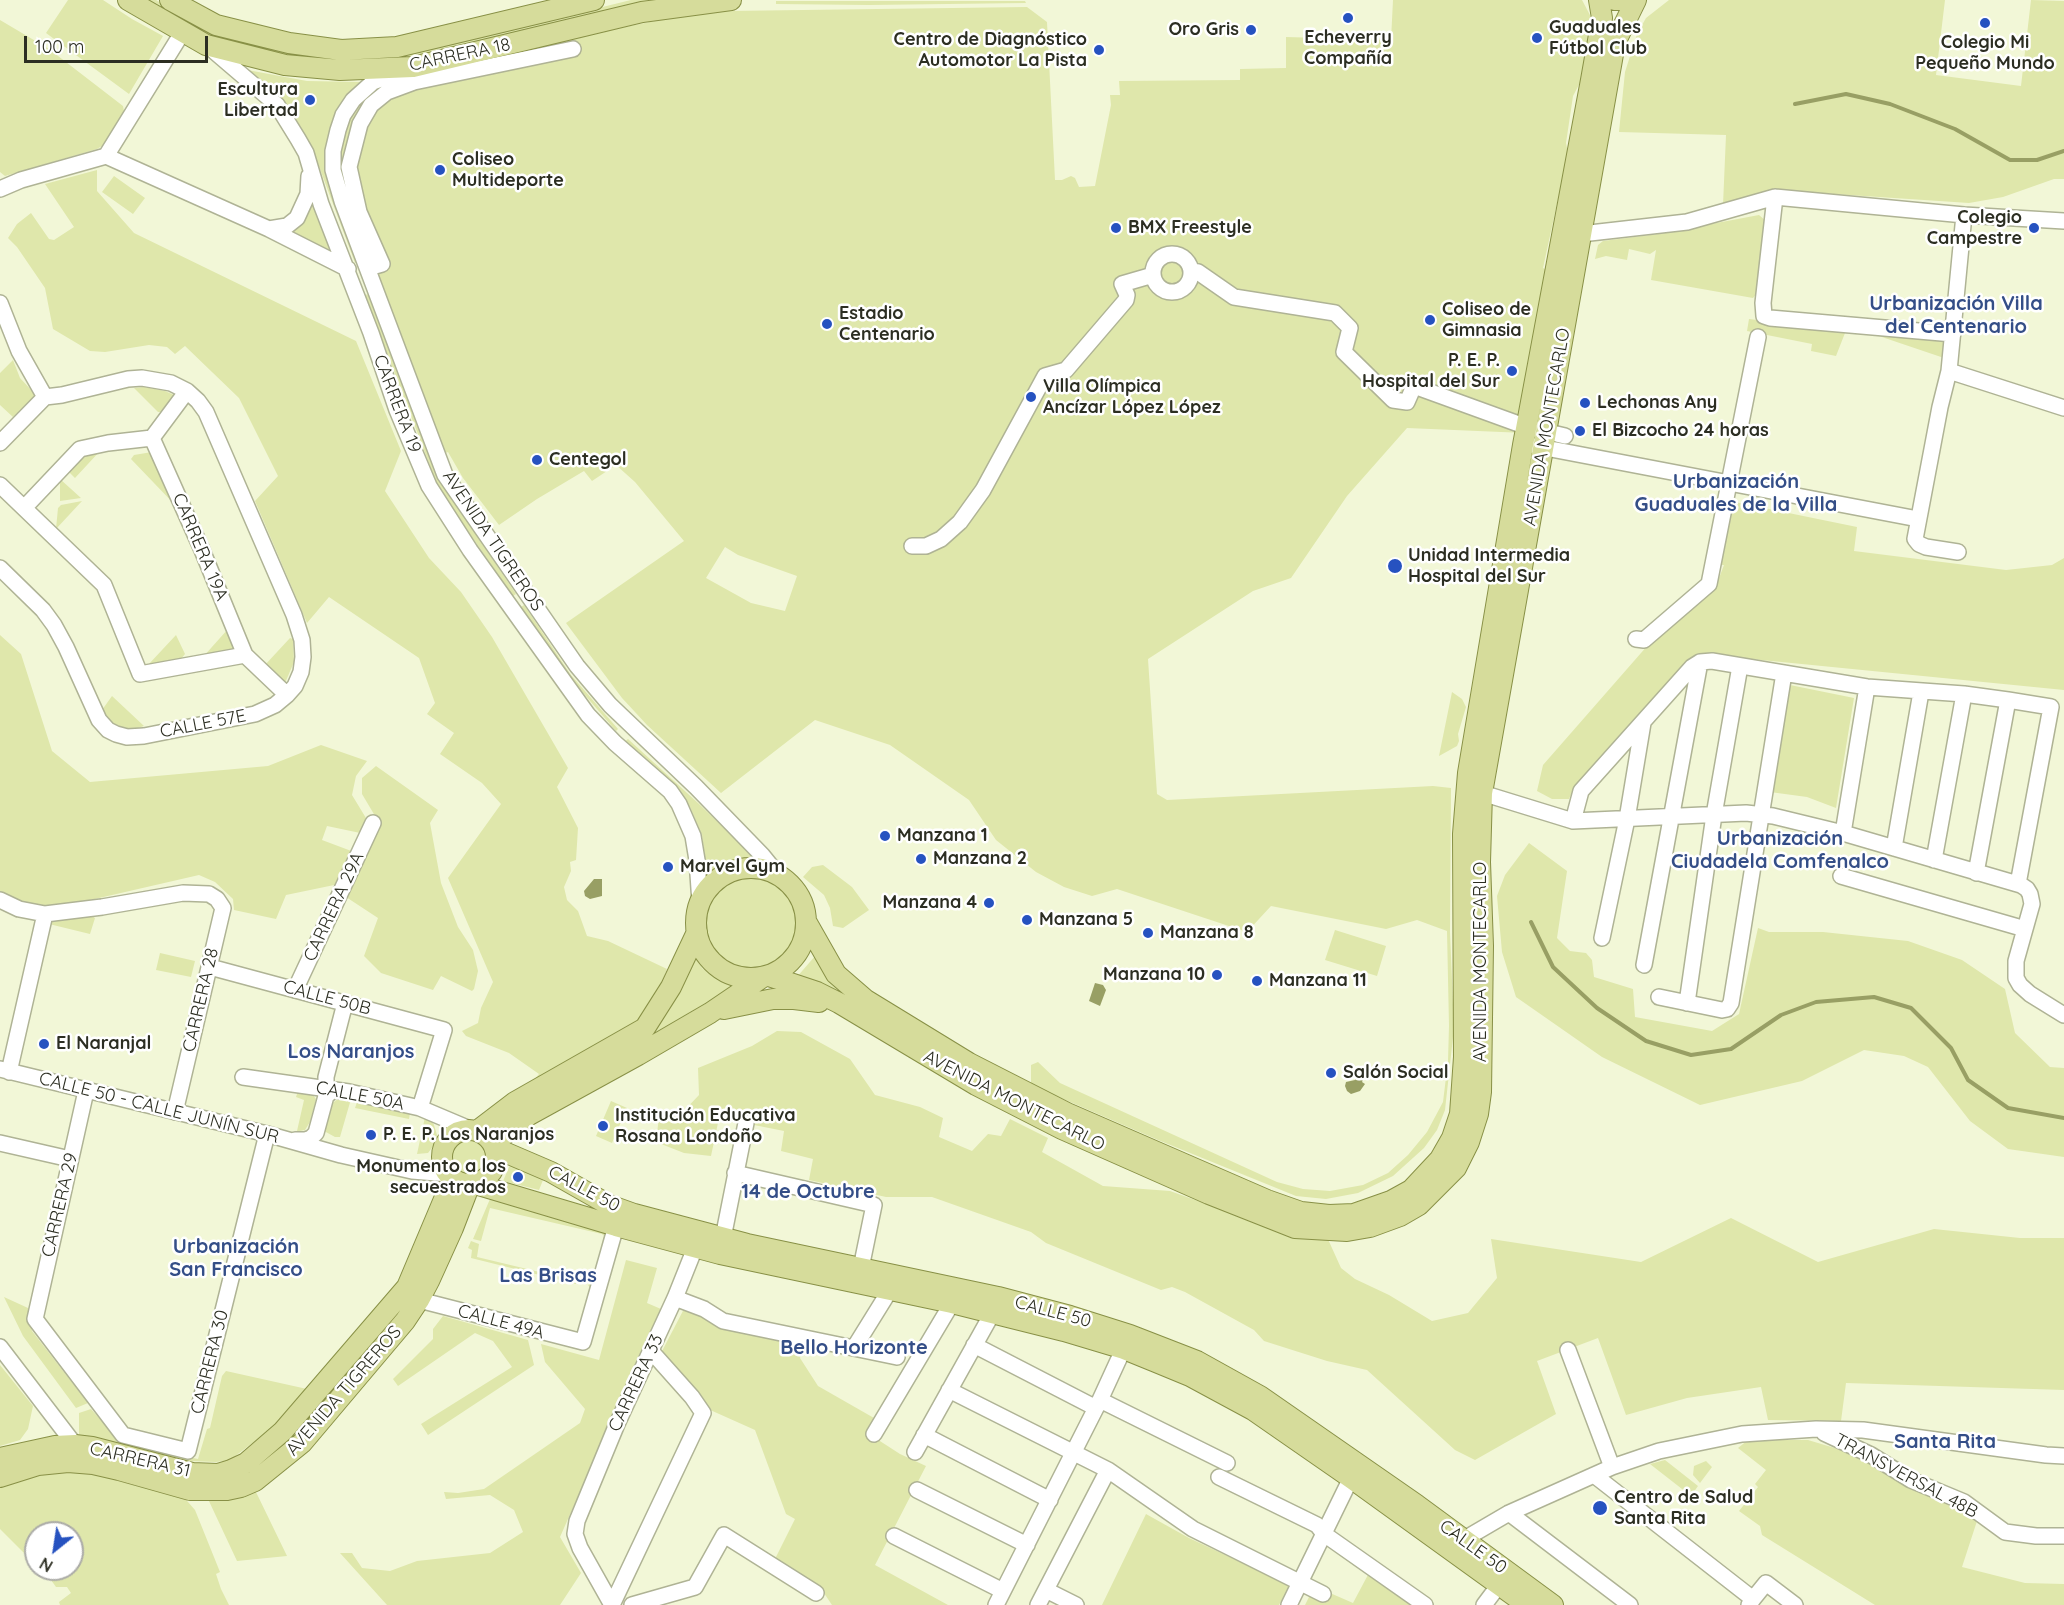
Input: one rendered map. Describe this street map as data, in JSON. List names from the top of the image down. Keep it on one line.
{"streets":{"main road":["CARRERA 18","AVENIDA MONTECARLO","AVENIDA TIGREROS","CALLE 50","CARRERA 31"],"street":["CARRERA 19","CARRERA 19A","CALLE 57E","CARRERA 29A","CALLE 50B","CARRERA 28","CALLE 50A","CALLE 50 - CALLE JUNÍN SUR","CARRERA 29","CALLE 49A","CARRERA 30","CARRERA 33","TRANSVERSAL 48B"]},"crossings":[["CARRERA 18","CARRERA 19"],["CARRERA 18","AVENIDA TIGREROS"],["CARRERA 19","AVENIDA MONTECARLO"],["CARRERA 19","AVENIDA TIGREROS"],["AVENIDA MONTECARLO","AVENIDA TIGREROS"],["AVENIDA TIGREROS","CALLE 50A"],["AVENIDA TIGREROS","CALLE 50"],["AVENIDA TIGREROS","CALLE 49A"],["AVENIDA TIGREROS","CARRERA 31"],["CARRERA 29A","CALLE 50B"],["CALLE 50B","CARRERA 28"],["CALLE 50B","CALLE 50A"],["CARRERA 28","CALLE 50 - CALLE JUNÍN SUR"],["CALLE 50A","CALLE 50"],["CALLE 50A","CARRERA 31"],["CALLE 50 - CALLE JUNÍN SUR","CALLE 50"],["CALLE 50 - CALLE JUNÍN SUR","CARRERA 29"],["CALLE 50 - CALLE JUNÍN SUR","CARRERA 30"],["CALLE 50","CALLE 49A"],["CALLE 50","CARRERA 33"],["CALLE 50","CARRERA 31"],["CARRERA 29","CARRERA 30"]],"districts":["Urbanización Villa del Centenario","Urbanización Guaduales de la Villa","Urbanización Ciudadela Comfenalco","Los Naranjos","14 de Octubre","Urbanización San Francisco","Las Brisas","Bello Horizonte","Santa Rita"],"places":["Echeverry Compañía","Colegio Mi Pequeño Mundo","Oro Gris","Guaduales Fútbol Club","Centro de Diagnóstico Automotor La Pista","Escultura Libertad","Coliseo Multideporte","BMX Freestyle","Colegio Campestre","Coliseo de Gimnasia","Estadio Centenario","P. E. P. Hospital del Sur","Villa Olímpica Ancízar López López","Lechonas Any","El Bizcocho 24 horas","Centegol","Unidad Intermedia Hospital del Sur","Manzana 1","Manzana 2","Marvel Gym","Manzana 4","Manzana 5","Manzana 8","Manzana 10","Manzana 11","El Naranjal","Salón Social","Institución Educativa Rosana Londoño","P. E. P. Los Naranjos","Monumento a los secuestrados","Centro de Salud Santa Rita"],"scale_bar":"100 m","north":"bottom left"}
